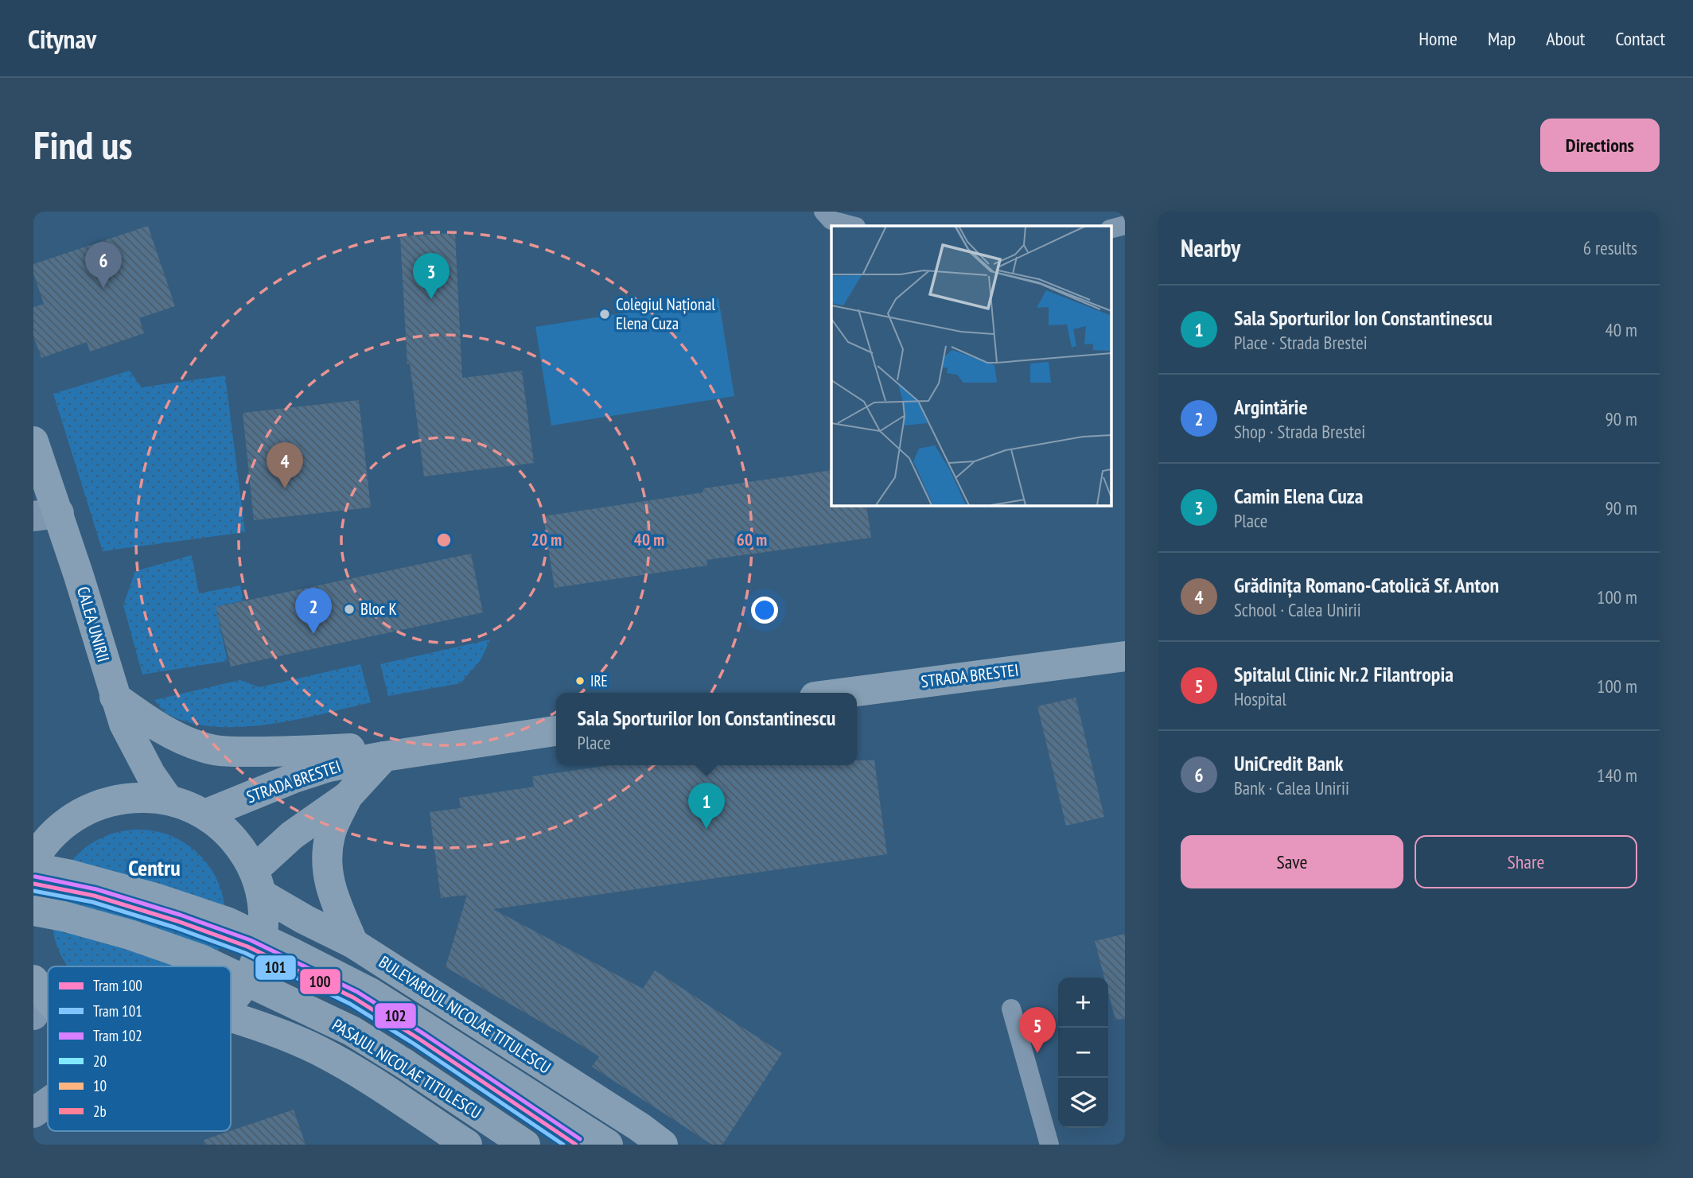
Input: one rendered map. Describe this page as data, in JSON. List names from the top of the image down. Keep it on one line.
{"streets":{"main road":["CALEA UNIRII","STRADA BRESTEI","BULEVARDUL NICOLAE TITULESCU","PASAJUL NICOLAE TITULESCU"]},"crossings":[["STRADA BRESTEI","BULEVARDUL NICOLAE TITULESCU"]],"districts":["Centru"],"places":["Colegiul Național Elena Cuza","Bloc K","IRE"],"lines":["tram line 102","tram line 100","tram line 101"],"legend":["Tram 100","Tram 101","Tram 102","20","10","2b"],"page":{"header":"Citynav","nav":["Home","Map","About","Contact"],"buttons":["Directions",["Save","Share"]],"title":"Find us","heading":["Nearby","6 results"],"pins":["6","3","4","2","1","5"],"list":[{"mark":"1","name":"Sala Sporturilor Ion Constantinescu","note":"Place · Strada Brestei","value":"40 m"},{"mark":"2","name":"Argintărie","note":"Shop · Strada Brestei","value":"90 m"},{"mark":"3","name":"Camin Elena Cuza","note":"Place","value":"90 m"},{"mark":"4","name":"Grădinița Romano-Catolică Sf. Anton","note":"School · Calea Unirii","value":"100 m"},{"mark":"5","name":"Spitalul Clinic Nr.2 Filantropia","note":"Hospital","value":"100 m"},{"mark":"6","name":"UniCredit Bank","note":"Bank · Calea Unirii","value":"140 m"}],"popup":["Sala Sporturilor Ion Constantinescu","Place"],"map_buttons":["+","−"]},"rings":["20 m","40 m","60 m"]}
